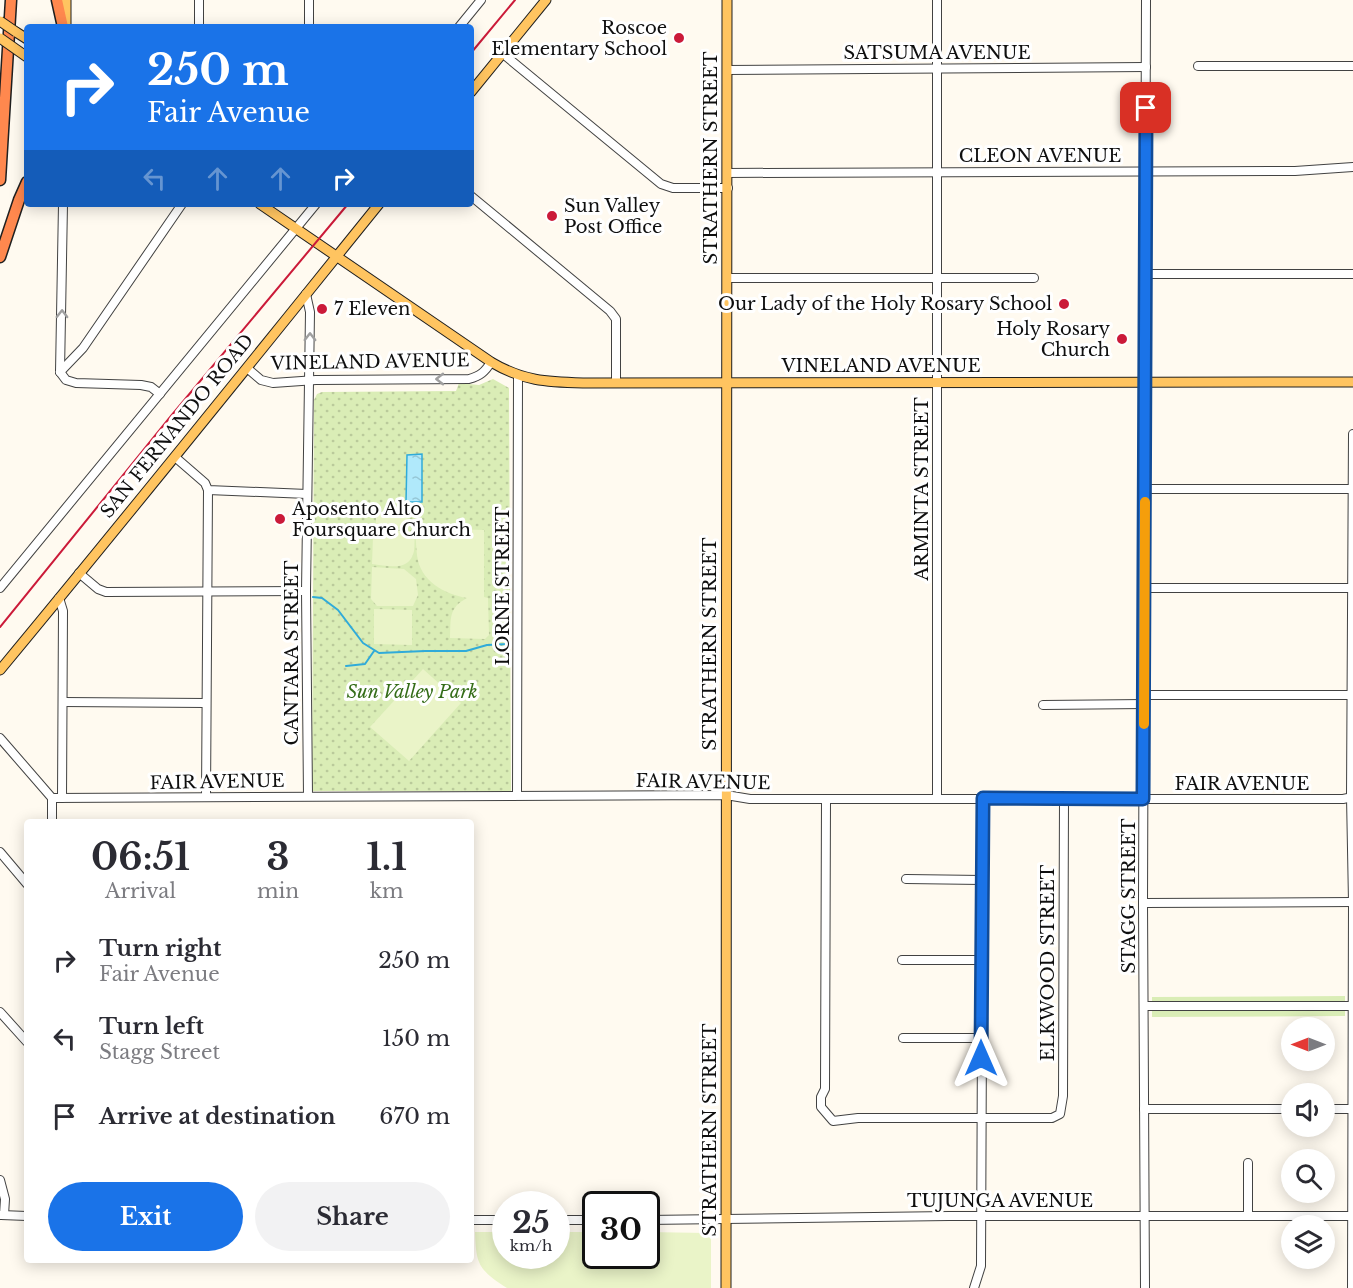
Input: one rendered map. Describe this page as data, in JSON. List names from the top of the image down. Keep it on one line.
{"streets":{"main road":["STRATHERN STREET","VINELAND AVENUE","SAN FERNANDO ROAD"],"street":["SATSUMA AVENUE","CLEON AVENUE","ARMINTA STREET","LORNE STREET","CANTARA STREET","FAIR AVENUE","STAGG STREET","ELKWOOD STREET","TUJUNGA AVENUE"]},"crossings":[["SATSUMA AVENUE","STRATHERN STREET"],["SATSUMA AVENUE","ARMINTA STREET"],["SATSUMA AVENUE","STAGG STREET"],["CLEON AVENUE","STRATHERN STREET"],["CLEON AVENUE","ARMINTA STREET"],["CLEON AVENUE","STAGG STREET"],["STRATHERN STREET","VINELAND AVENUE"],["STRATHERN STREET","FAIR AVENUE"],["STRATHERN STREET","TUJUNGA AVENUE"],["VINELAND AVENUE","SAN FERNANDO ROAD"],["VINELAND AVENUE","ARMINTA STREET"],["VINELAND AVENUE","LORNE STREET"],["VINELAND AVENUE","CANTARA STREET"],["VINELAND AVENUE","STAGG STREET"],["SAN FERNANDO ROAD","CANTARA STREET"],["ARMINTA STREET","FAIR AVENUE"],["LORNE STREET","FAIR AVENUE"],["CANTARA STREET","FAIR AVENUE"],["FAIR AVENUE","STAGG STREET"],["FAIR AVENUE","ELKWOOD STREET"],["STAGG STREET","TUJUNGA AVENUE"]],"parks":["Sun Valley Park"],"places":["Roscoe Elementary School","Sun Valley Post Office","Our Lady of the Holy Rosary School","7 Eleven","Holy Rosary Church","Aposento Alto Foursquare Church"],"north":"left","page":{"turn":["250 m","Fair Avenue"],"eta":["06:51","Arrival","3","min","1.1","km"],"list":[{"name":"Turn right","note":"Fair Avenue","value":"250 m"},{"name":"Turn left","note":"Stagg Street","value":"150 m"},{"name":"Arrive at destination","value":"670 m"}],"buttons":["Exit","Share"],"speed":"25 km/h","limit":"30"}}
